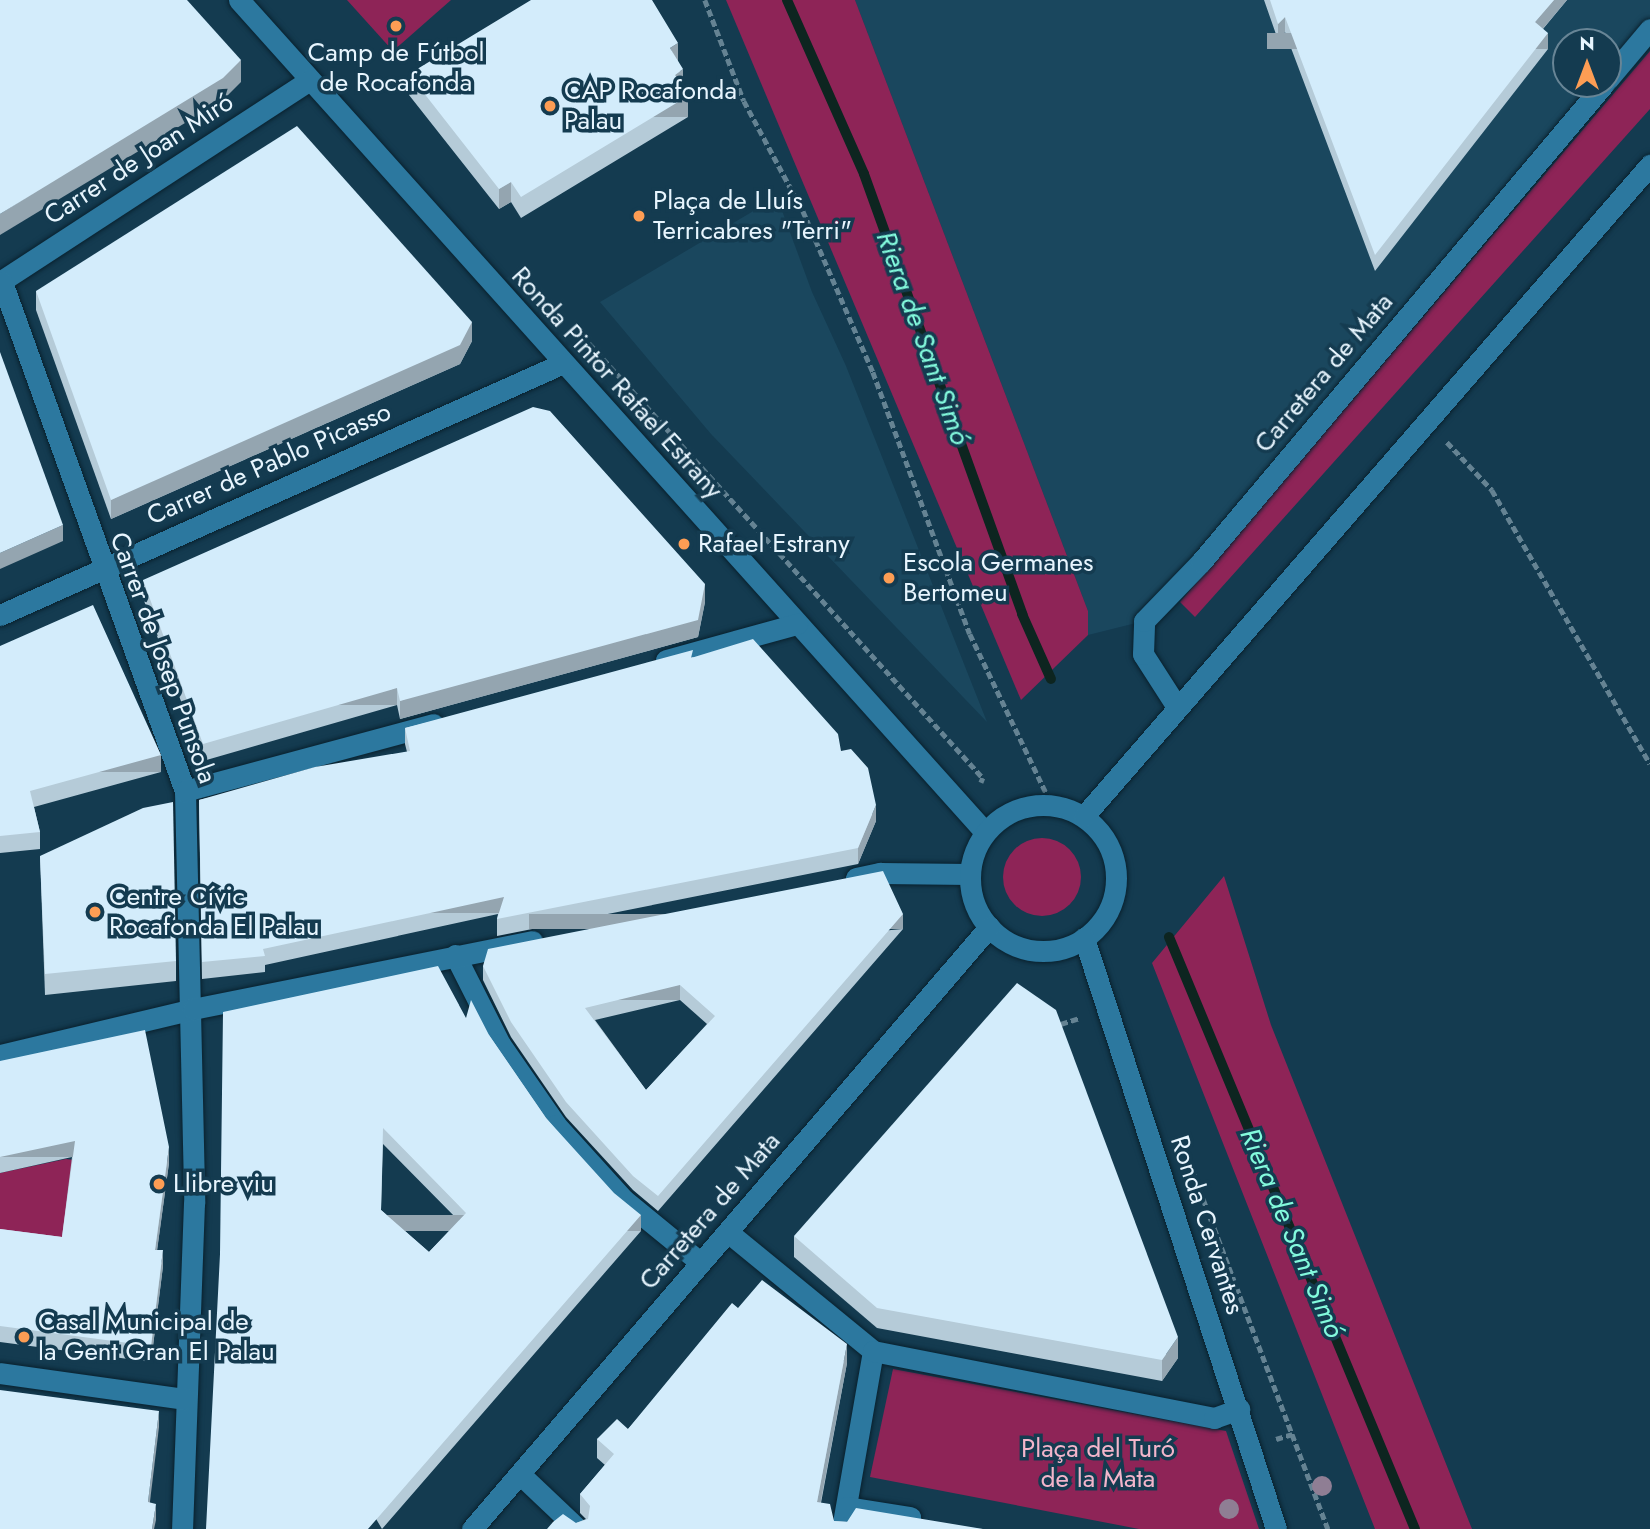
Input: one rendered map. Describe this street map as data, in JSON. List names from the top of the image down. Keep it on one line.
{"streets":{"street":["Carrer de Joan Miró","Carretera de Mata","Ronda Pintor Rafael Estrany","Carrer de Pablo Picasso","Carrer de Josep Punsola","Ronda Cervantes"]},"crossings":[["Carrer de Joan Miró","Ronda Pintor Rafael Estrany"],["Carrer de Joan Miró","Carrer de Josep Punsola"],["Carretera de Mata","Ronda Pintor Rafael Estrany"],["Carretera de Mata","Ronda Cervantes"],["Ronda Pintor Rafael Estrany","Carrer de Pablo Picasso"],["Ronda Pintor Rafael Estrany","Ronda Cervantes"],["Carrer de Pablo Picasso","Carrer de Josep Punsola"]],"water":["Riera de Sant Simó"],"parks":["Plaça del Turó de la Mata"],"places":["Camp de Fútbol de Rocafonda","CAP Rocafonda Palau","Plaça de Lluís Terricabres \"Terri\"","Rafael Estrany","Escola Germanes Bertomeu","Centre Cívic Rocafonda El Palau","Llibre viu","Casal Municipal de la Gent Gran El Palau"],"north":"top"}
